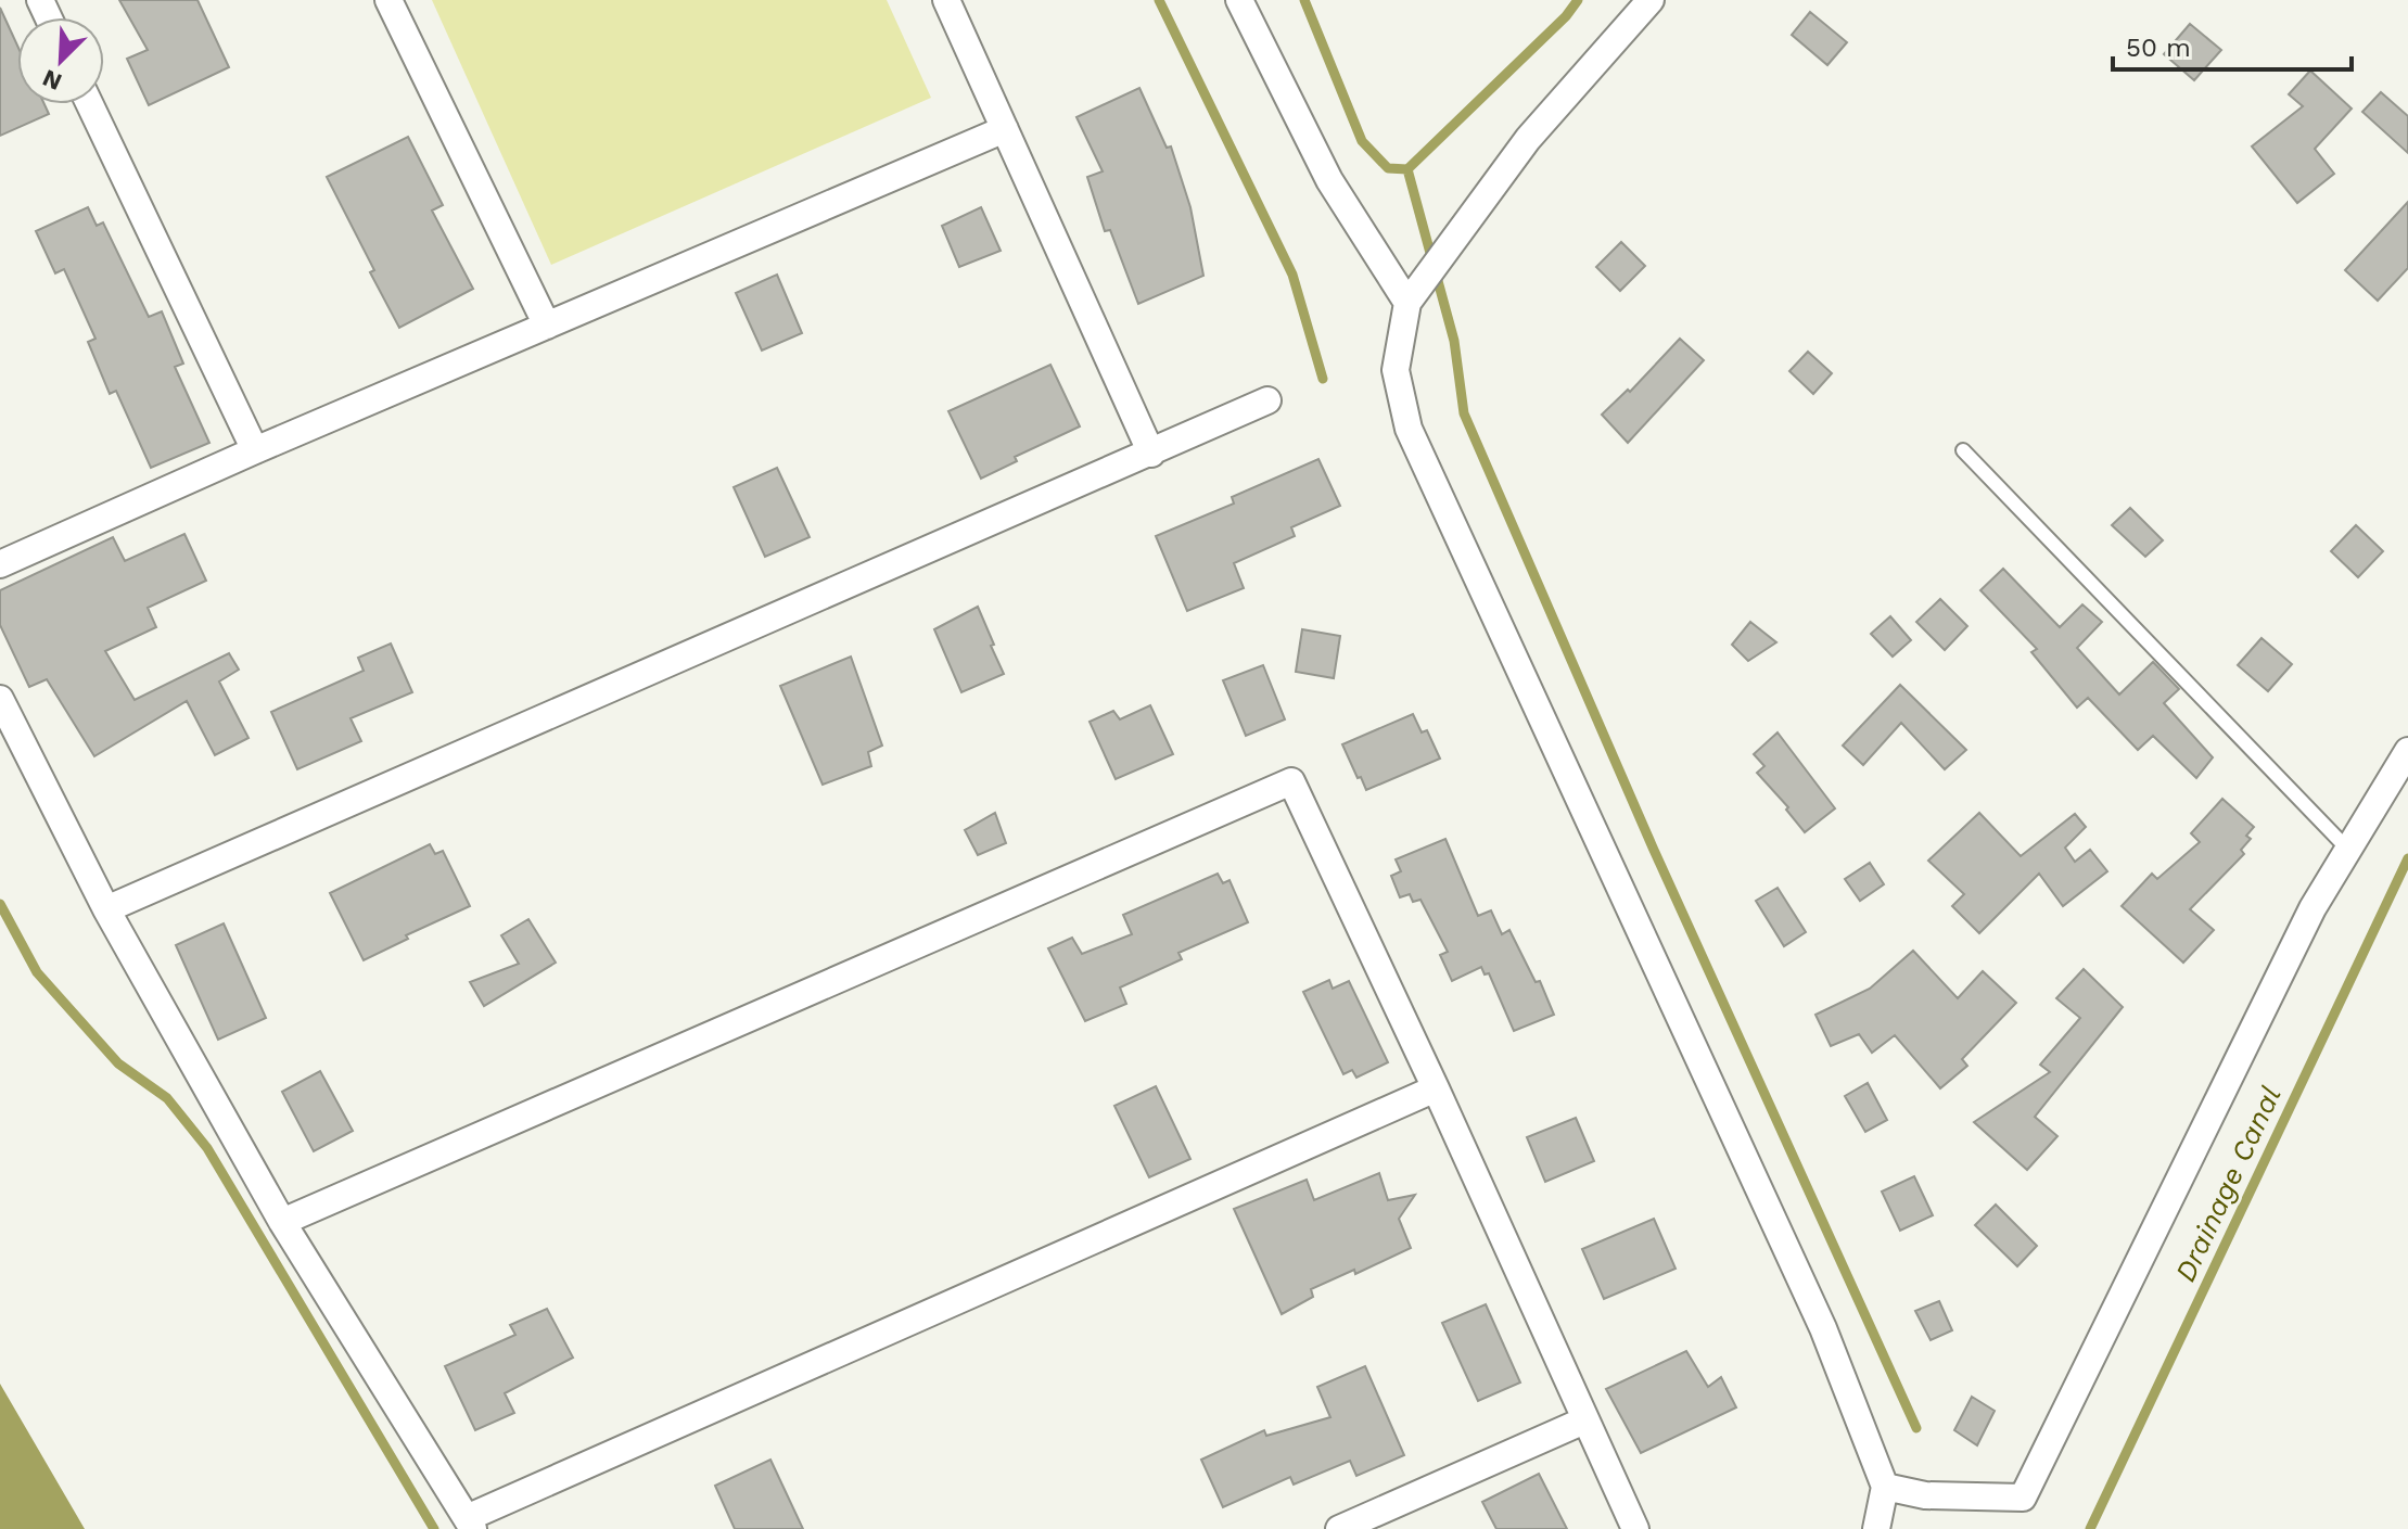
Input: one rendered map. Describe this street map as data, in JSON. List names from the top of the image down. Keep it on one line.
{"water":["Drainage Canal"],"scale_bar":"50 m","north":"bottom left"}
